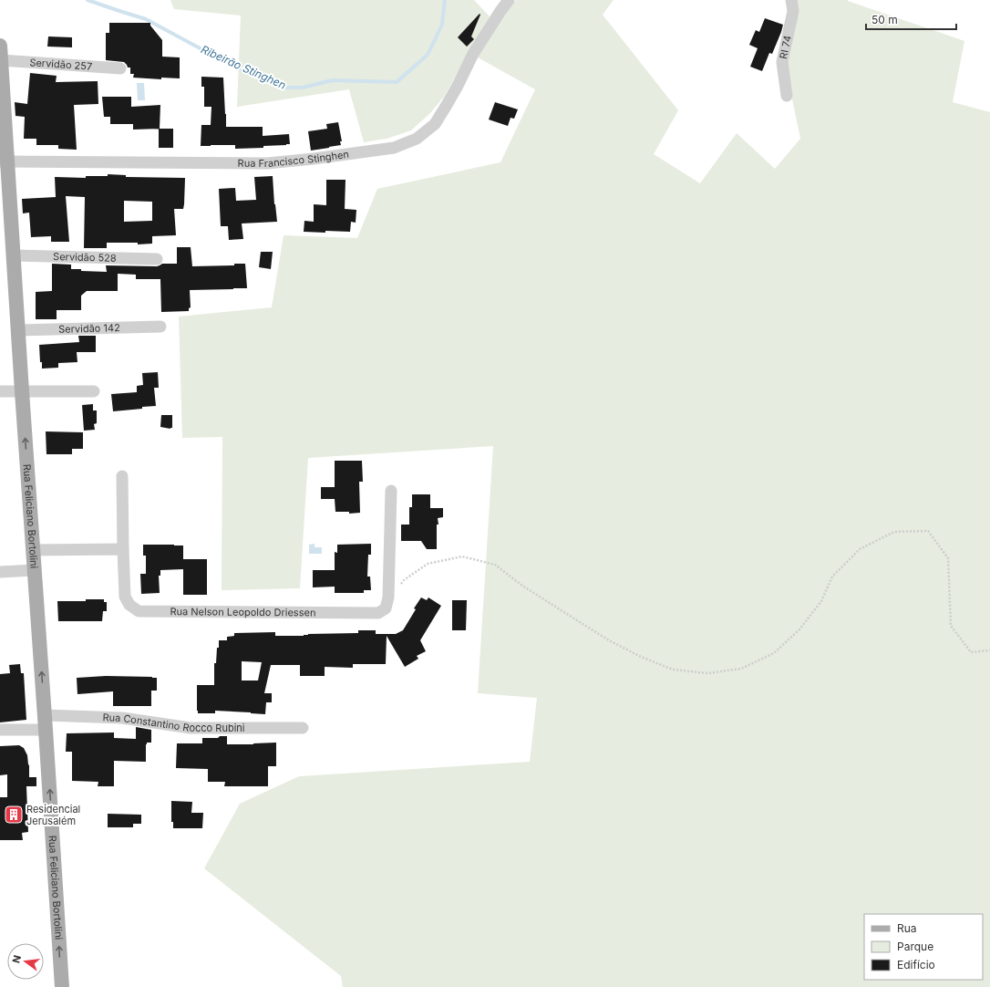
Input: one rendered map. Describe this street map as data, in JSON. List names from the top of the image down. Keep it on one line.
{"streets":{"main road":["Rua Feliciano Bortolini"],"street":["RI 74","Servidão 257","Rua Francisco Stinghen","Servidão 528","Servidão 142","Rua Nelson Leopoldo Driessen","Rua Constantino Rocco Rubini"]},"crossings":[["Servidão 257","Rua Feliciano Bortolini"],["Rua Francisco Stinghen","Rua Feliciano Bortolini"],["Servidão 528","Rua Feliciano Bortolini"],["Servidão 142","Rua Feliciano Bortolini"],["Rua Feliciano Bortolini","Rua Constantino Rocco Rubini"]],"one_way":["Rua Feliciano Bortolini"],"water":["Ribeirão Stinghen"],"places":{"building":["Residencial Jerusalém"]},"legend":["Rua","Parque","Edifício"],"scale_bar":"50 m","north":"left"}
